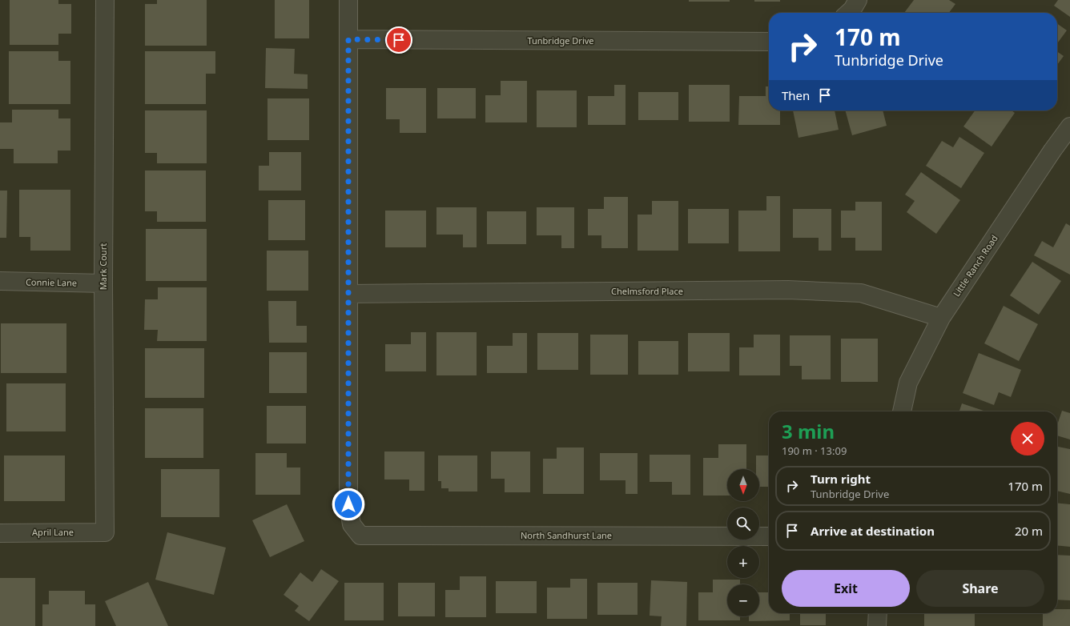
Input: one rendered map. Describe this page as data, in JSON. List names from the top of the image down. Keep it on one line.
{"streets":{"street":["Tunbridge Drive","Little Ranch Road","Mark Court","Connie Lane","Chelmsford Place","April Lane","North Sandhurst Lane"]},"crossings":[["Little Ranch Road","Chelmsford Place"],["Mark Court","Connie Lane"],["Mark Court","April Lane"],["Chelmsford Place","North Sandhurst Lane"]],"north":"bottom","page":{"turn":["170 m","Tunbridge Drive"],"then":"Then","heading":["3 min","190 m · 13:09"],"list":[{"name":"Turn right","note":"Tunbridge Drive","value":"170 m"},{"name":"Arrive at destination","value":"20 m"}],"map_buttons":["+","−"],"buttons":["Exit","Share"]}}
